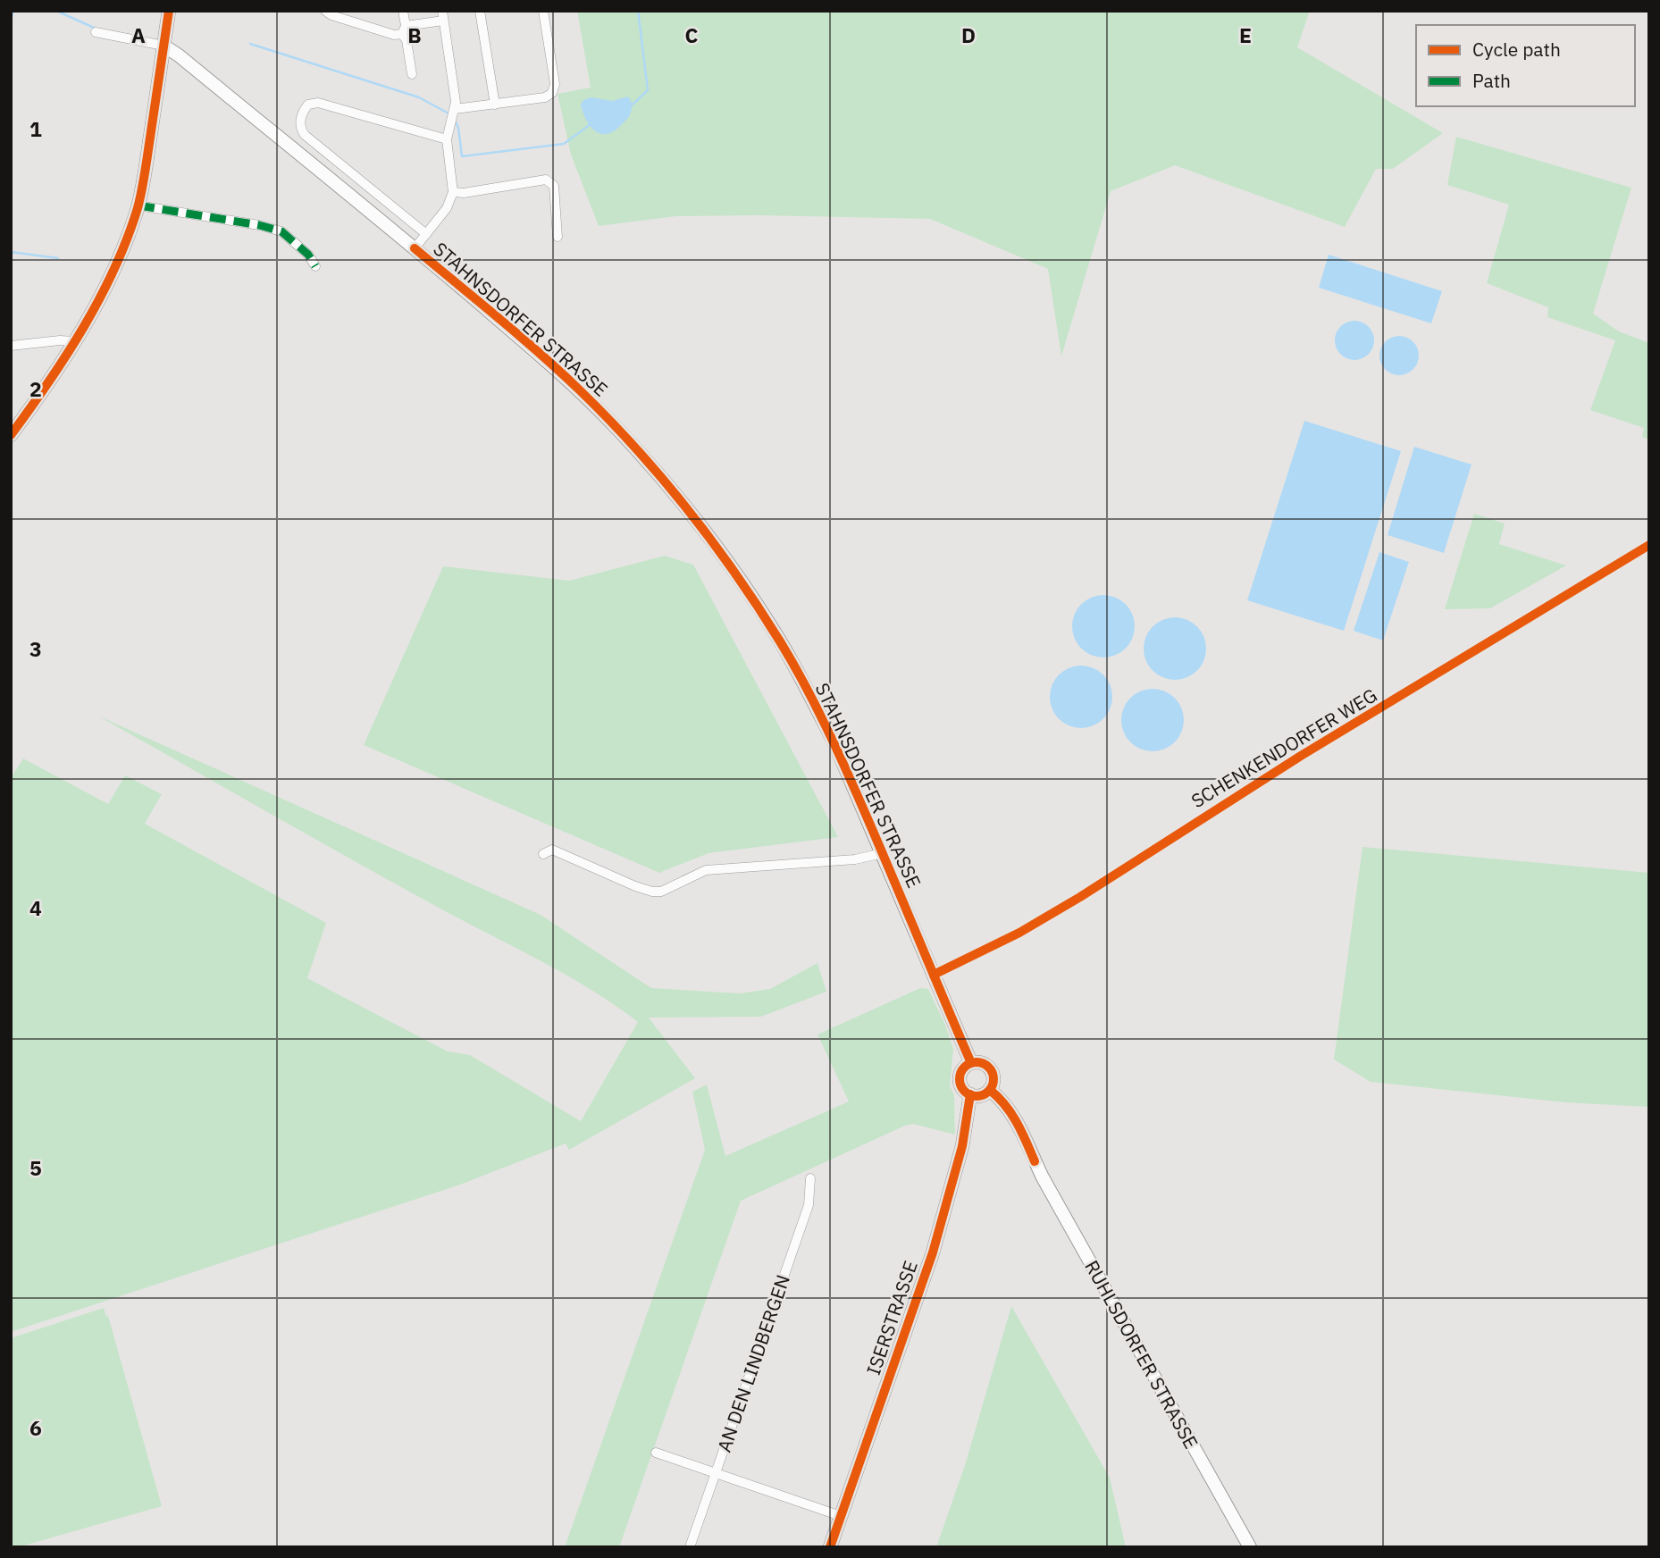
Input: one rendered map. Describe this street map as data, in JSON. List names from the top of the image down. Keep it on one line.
{"streets":{"street":["STAHNSDORFER STRASSE","SCHENKENDORFER WEG","ISERSTRASSE","RUHLSDORFER STRASSE","AN DEN LINDBERGEN"]},"crossings":[["STAHNSDORFER STRASSE","SCHENKENDORFER WEG"],["STAHNSDORFER STRASSE","ISERSTRASSE"],["STAHNSDORFER STRASSE","RUHLSDORFER STRASSE"],["ISERSTRASSE","RUHLSDORFER STRASSE"]],"legend":["Cycle path","Path"],"grid":{"columns":["A","B","C","D","E"],"rows":["1","2","3","4","5","6"]}}
